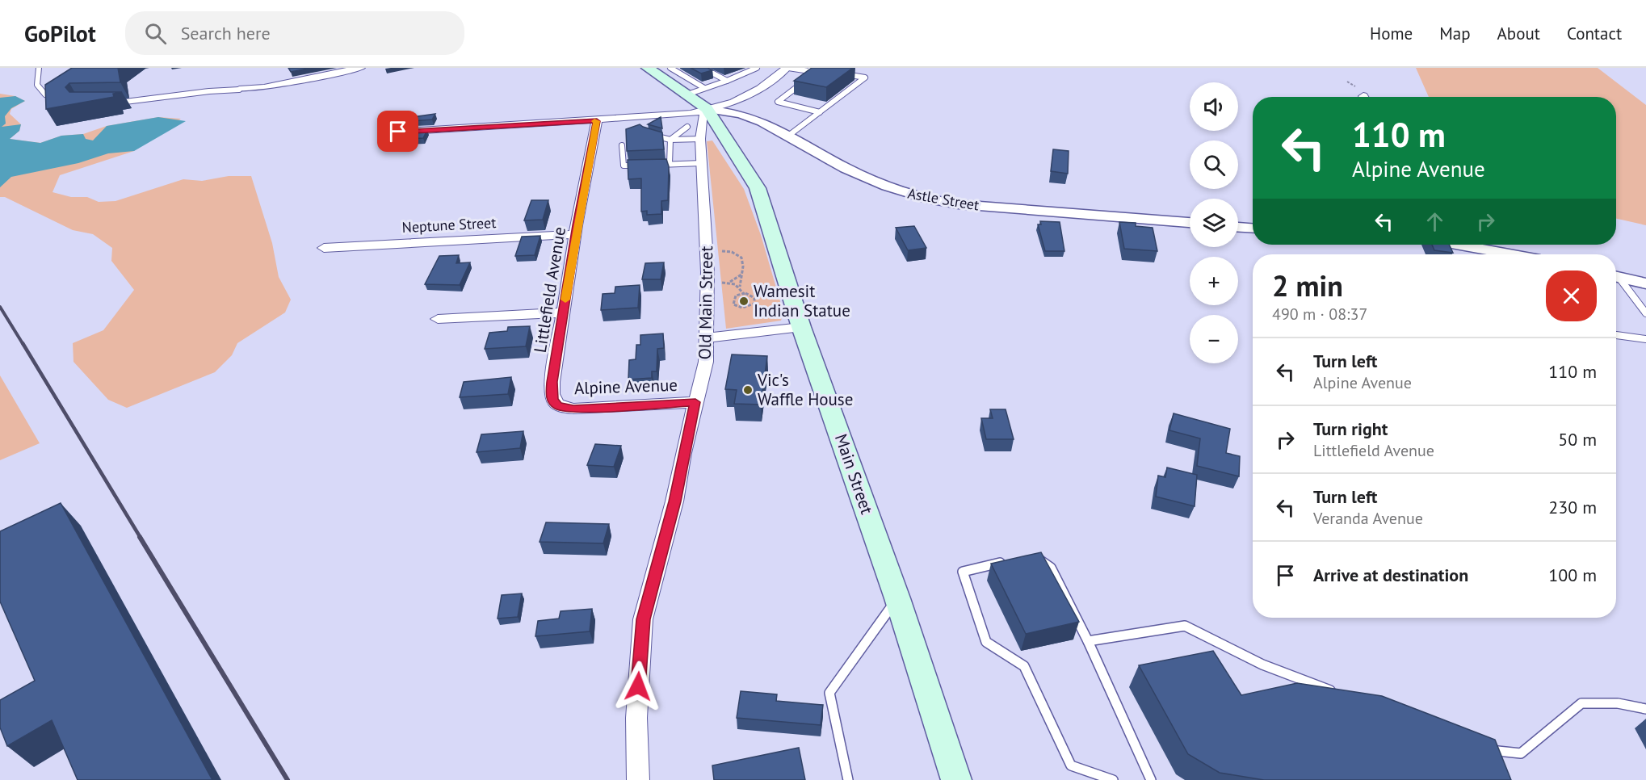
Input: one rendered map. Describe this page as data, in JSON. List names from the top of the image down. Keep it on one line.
{"streets":{"main road":["Main Street"],"street":["Astle Street","Neptune Street","Littlefield Avenue","Old Main Street","Alpine Avenue"]},"crossings":[["Astle Street","Old Main Street"],["Astle Street","Main Street"],["Neptune Street","Littlefield Avenue"],["Littlefield Avenue","Alpine Avenue"],["Old Main Street","Alpine Avenue"],["Old Main Street","Main Street"]],"places":["Wamesit Indian Statue","Vic's Waffle House"],"page":{"header":"GoPilot","search":"Search here","nav":["Home","Map","About","Contact"],"map_buttons":["+","−"],"turn":["110 m","Alpine Avenue"],"heading":["2 min","490 m · 08:37"],"list":[{"name":"Turn left","note":"Alpine Avenue","value":"110 m"},{"name":"Turn right","note":"Littlefield Avenue","value":"50 m"},{"name":"Turn left","note":"Veranda Avenue","value":"230 m"},{"name":"Arrive at destination","value":"100 m"}]}}
